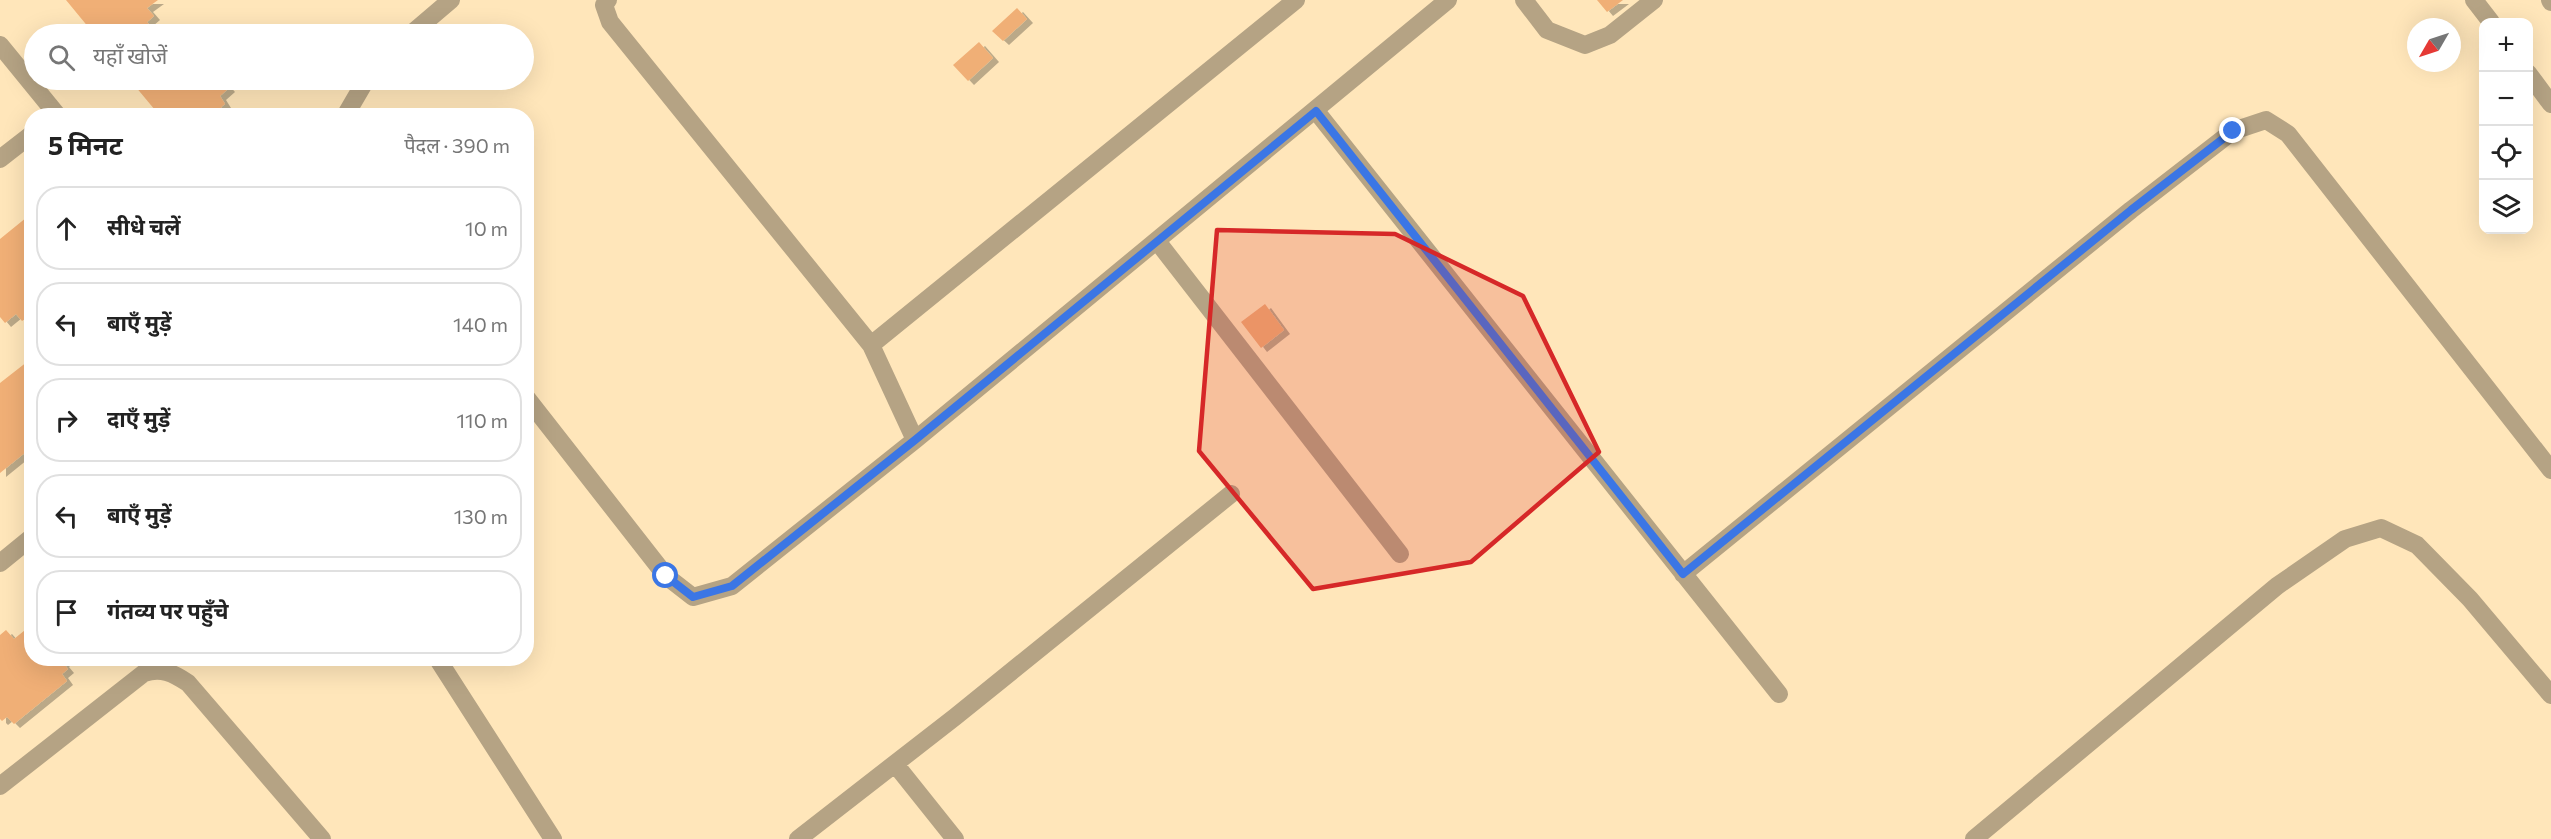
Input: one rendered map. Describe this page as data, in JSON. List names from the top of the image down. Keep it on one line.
{"north":"bottom left","page":{"map_buttons":["+","−"],"search":"यहाँ खोजें","heading":["5 मिनट","पैदल · 390 m"],"list":[["सीधे चलें","10 m"],["बाएँ मुड़ें","140 m"],["दाएँ मुड़ें","110 m"],["बाएँ मुड़ें","130 m"],"गंतव्य पर पहुँचे"]}}
